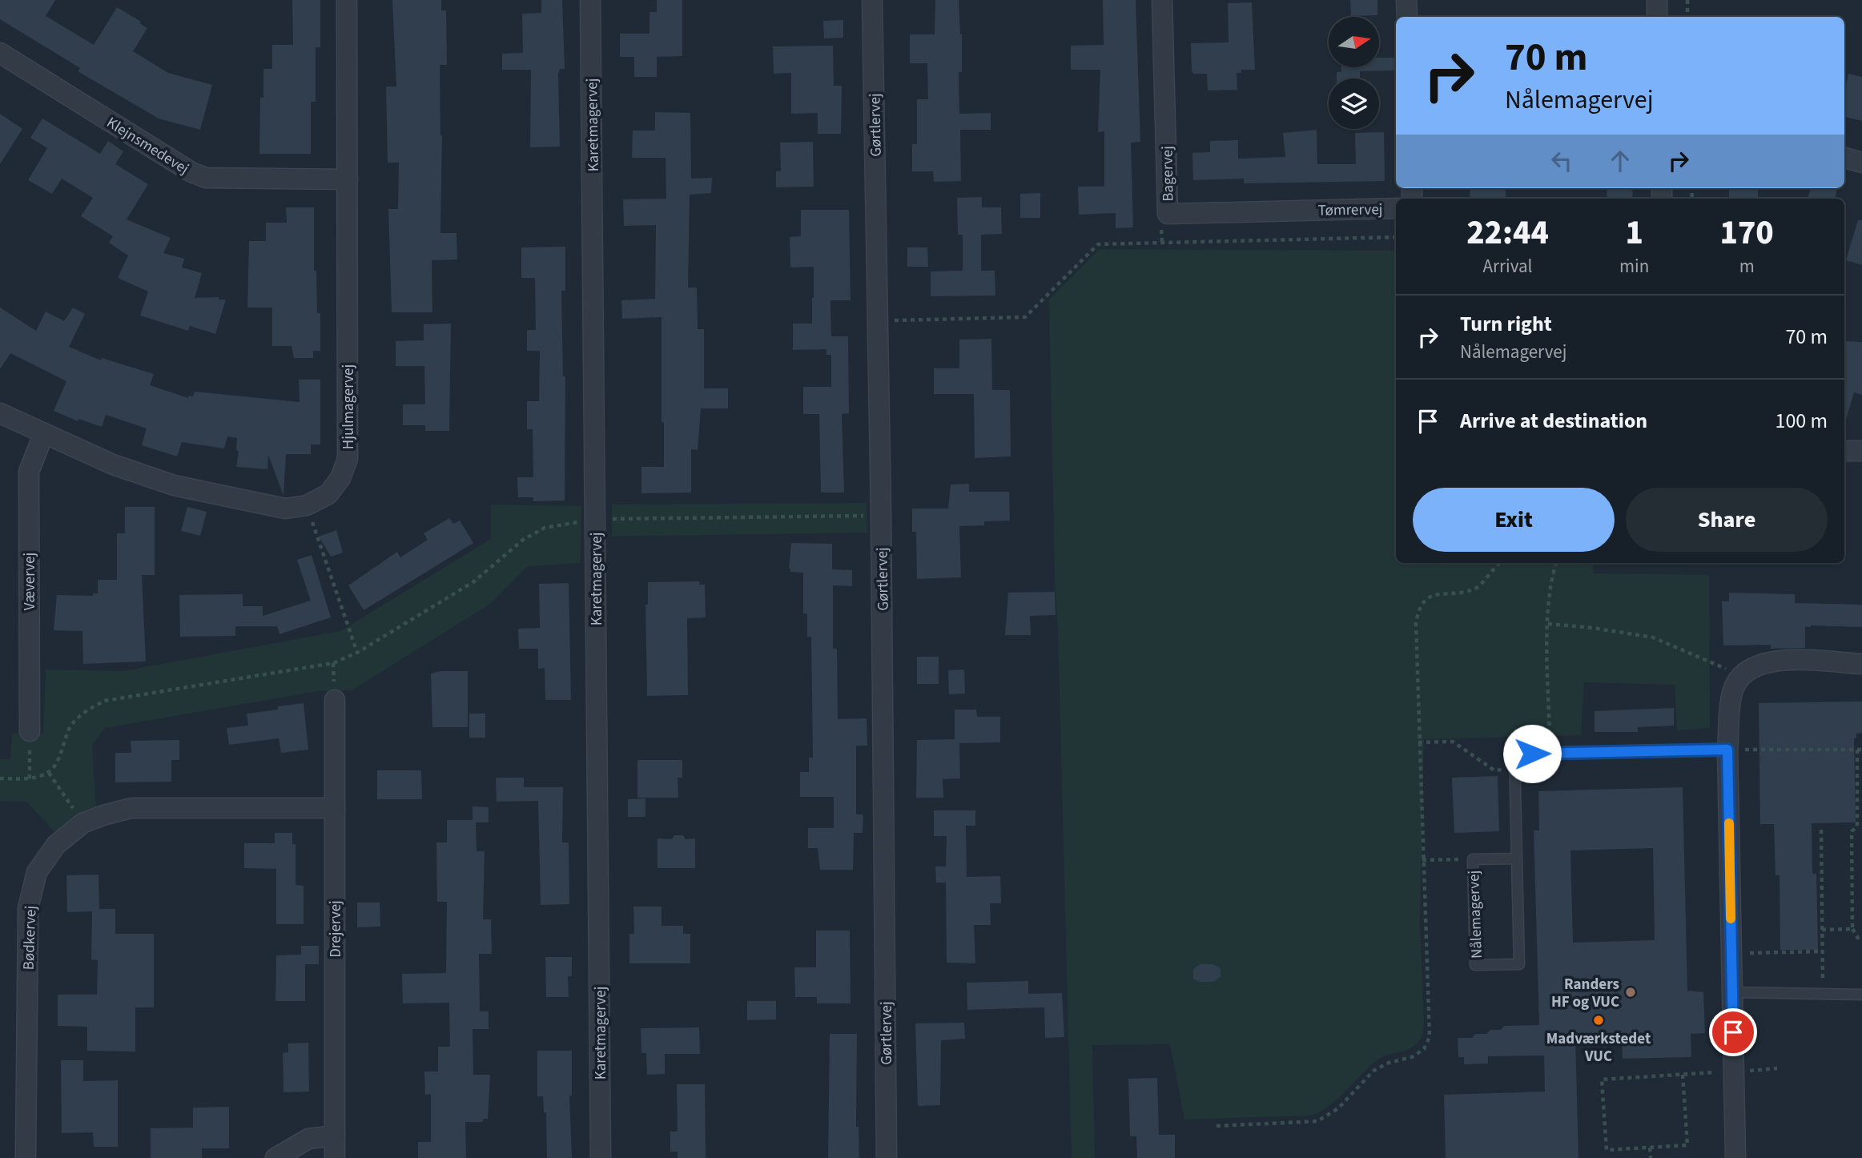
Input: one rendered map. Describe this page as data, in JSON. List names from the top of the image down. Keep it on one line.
{"streets":{"street":["Karetmagervej","Gørtlervej","Klejnsmedevej","Bagervej","Tømrervej","Hjulmagervej","Vævervej","Drejervej","Bødkervej"],"lane":["Nålemagervej"]},"crossings":[["Klejnsmedevej","Hjulmagervej"],["Bagervej","Tømrervej"],["Hjulmagervej","Vævervej"],["Drejervej","Bødkervej"]],"places":["Randers HF og VUC","Madværkstedet VUC"],"north":"right","page":{"turn":["70 m","Nålemagervej"],"eta":["22:44","Arrival","1","min","170","m"],"list":[{"name":"Turn right","note":"Nålemagervej","value":"70 m"},{"name":"Arrive at destination","value":"100 m"}],"buttons":["Exit","Share"]}}
